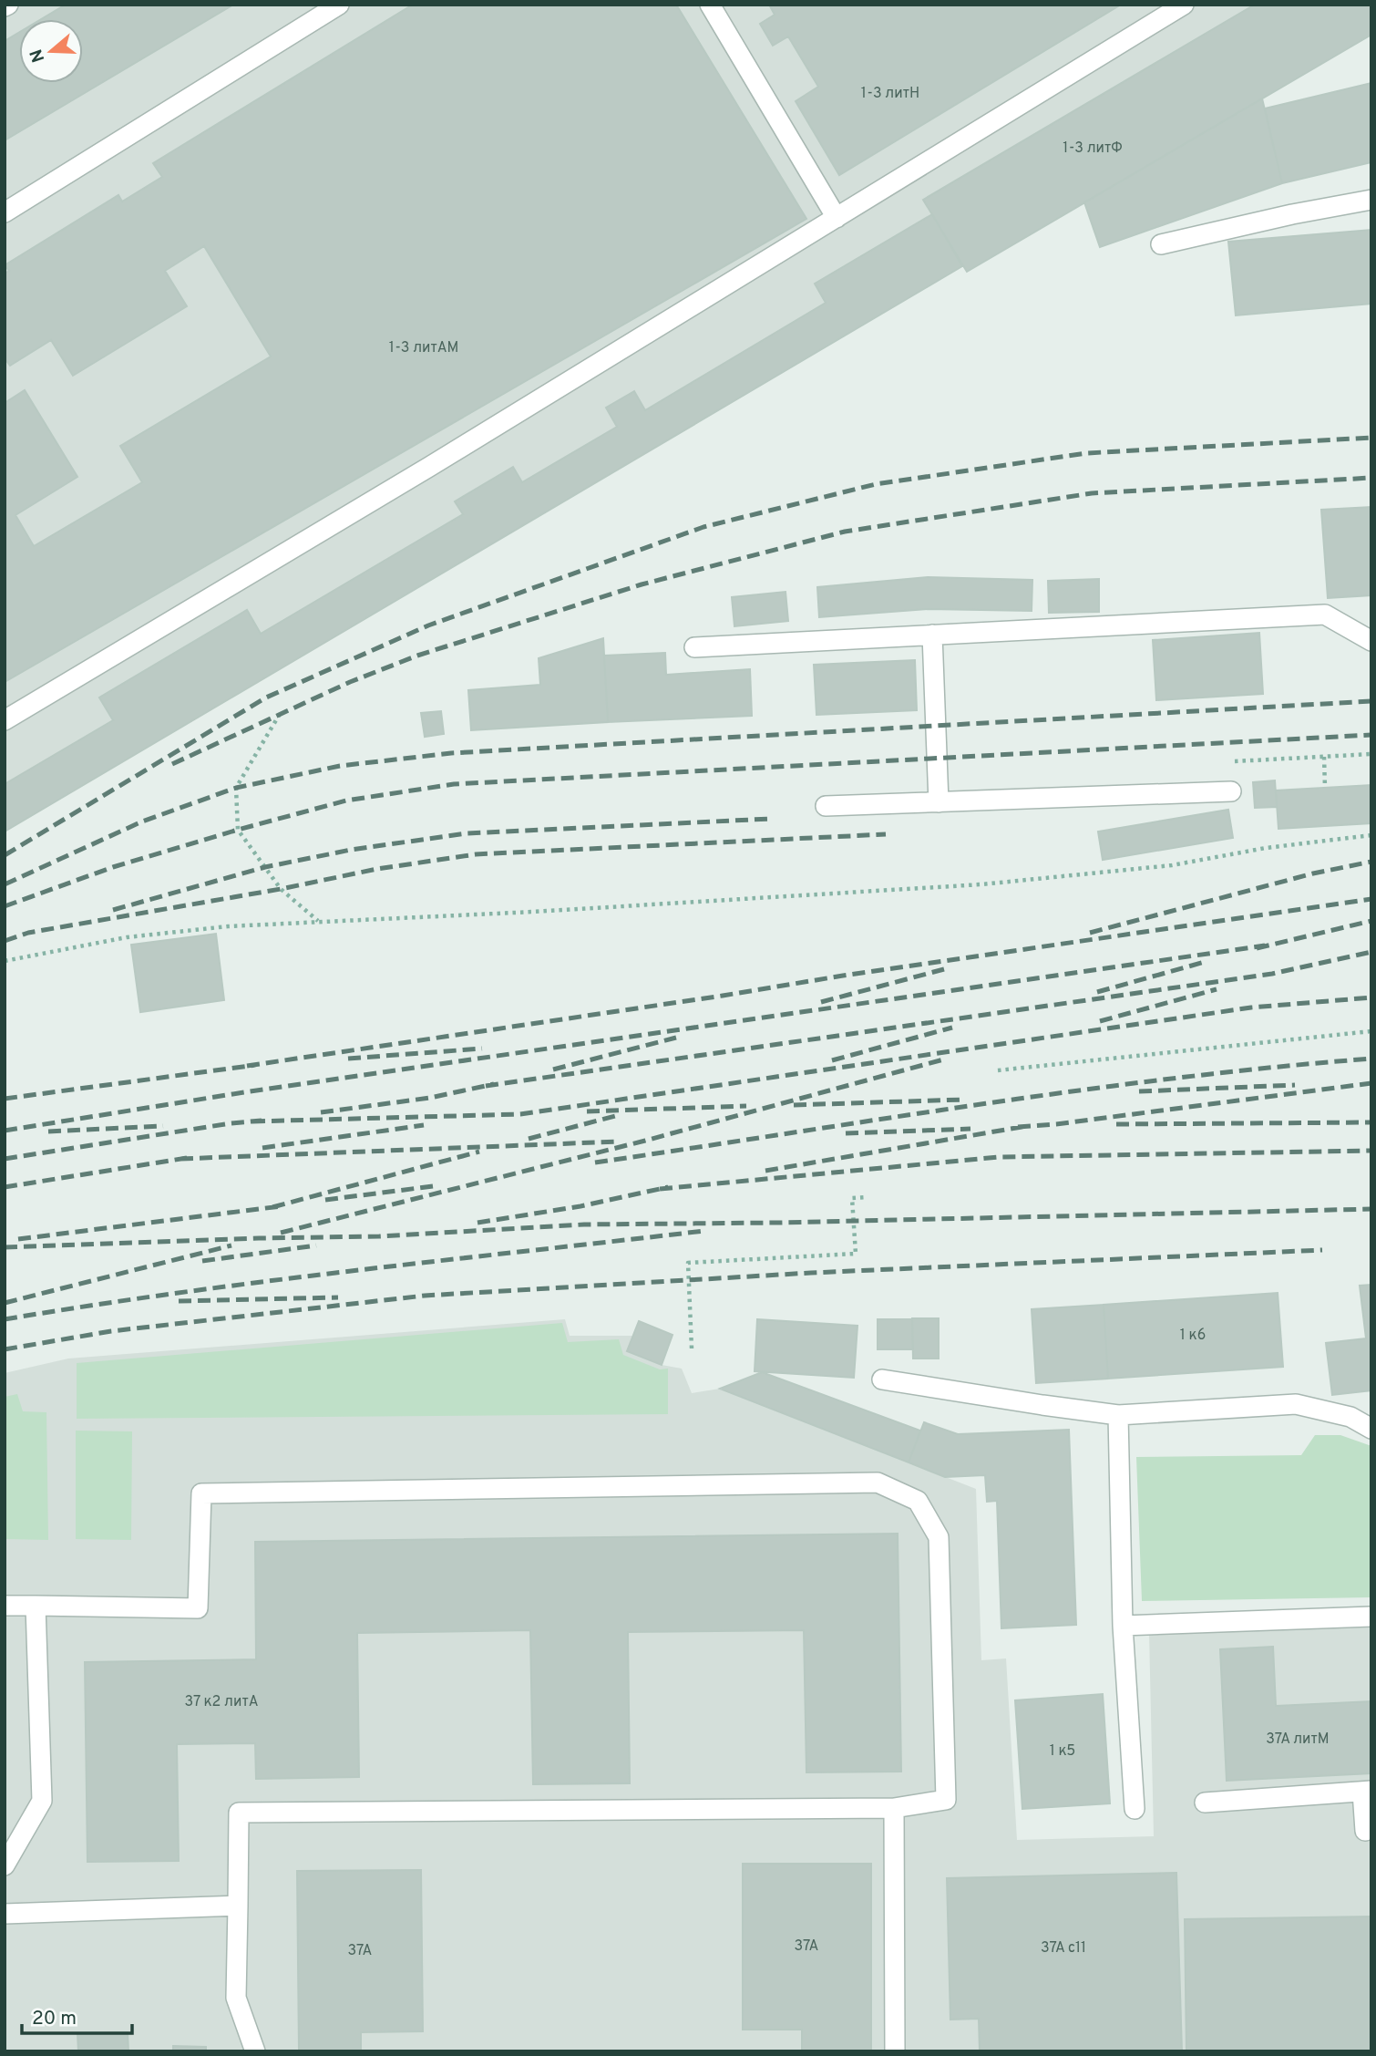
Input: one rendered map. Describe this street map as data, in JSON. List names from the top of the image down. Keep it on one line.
{"house_numbers":["1-3 литН","1-3 литФ","1-3 литАМ","1 к6","37 к2 литА","37А литМ","1 к5","37А","37А с11","37А"],"scale_bar":"20 m","north":"left"}
